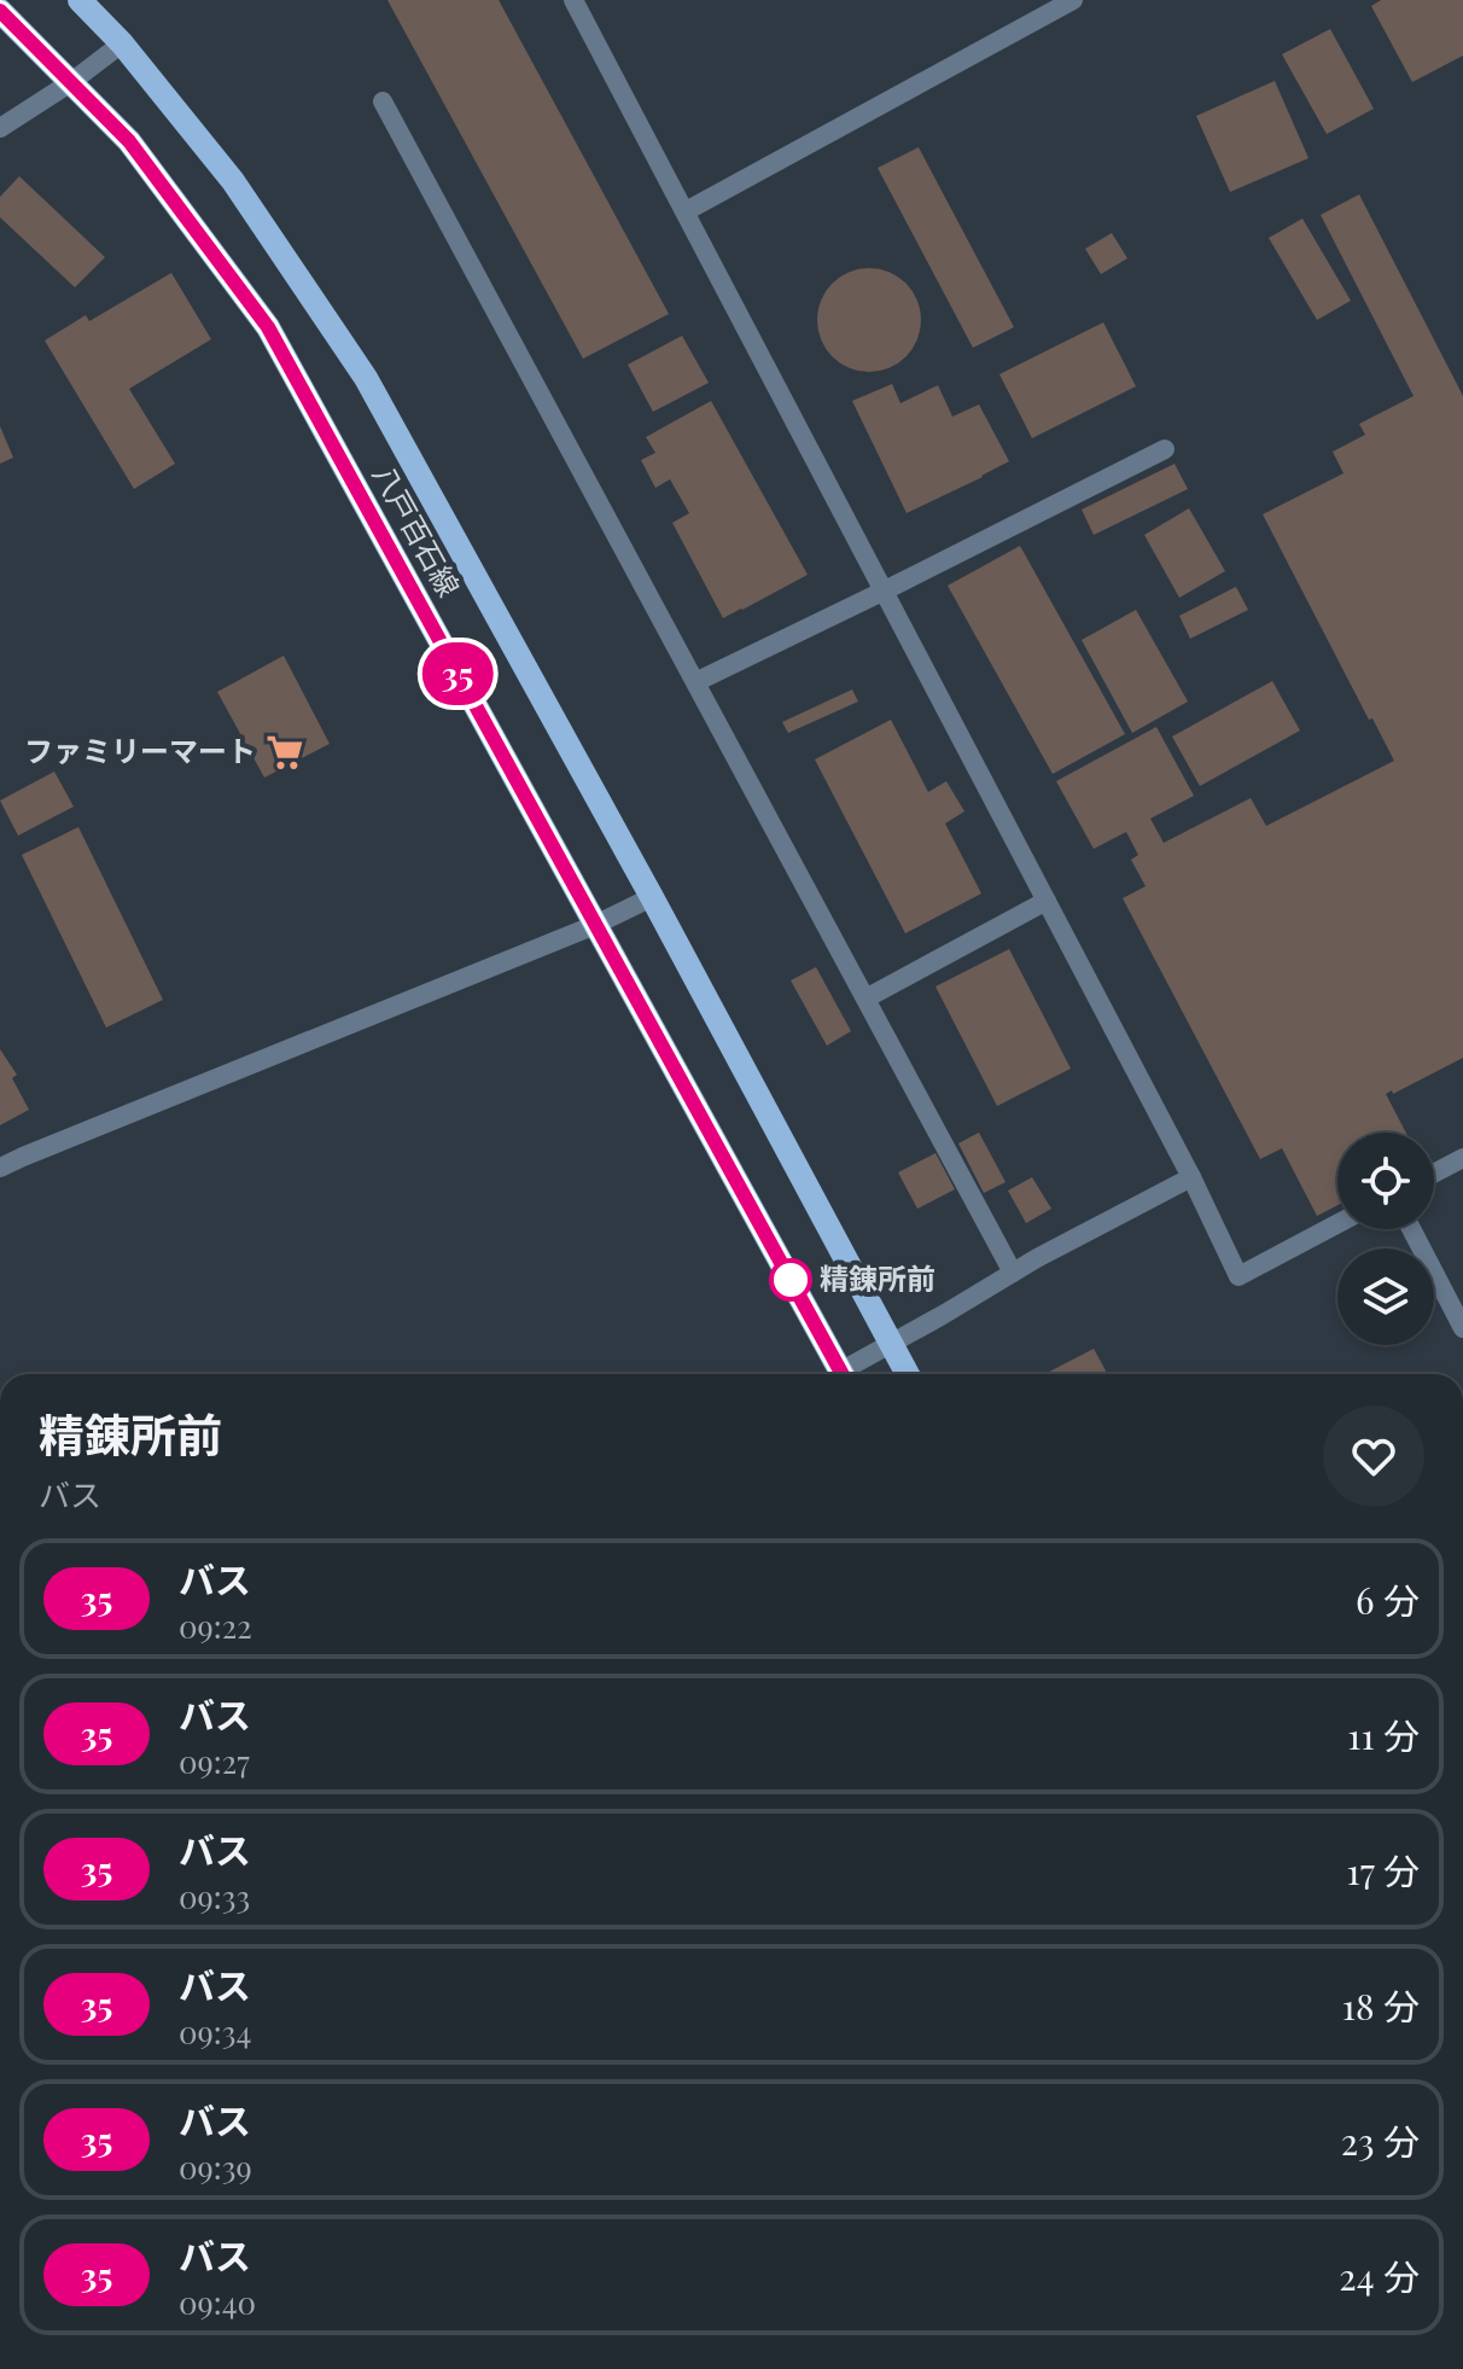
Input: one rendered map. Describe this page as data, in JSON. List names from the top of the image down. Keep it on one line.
{"streets":{"main road":["八戸百石線"]},"places":{"supermarket":["ファミリーマート"],"other":["精錬所前"]},"lines":["bus line 35"],"page":{"on_map":"35","heading":["精錬所前","バス"],"list":[{"mark":"35","name":"バス","note":"09:22","value":"6 分"},{"mark":"35","name":"バス","note":"09:27","value":"11 分"},{"mark":"35","name":"バス","note":"09:33","value":"17 分"},{"mark":"35","name":"バス","note":"09:34","value":"18 分"},{"mark":"35","name":"バス","note":"09:39","value":"23 分"},{"mark":"35","name":"バス","note":"09:40","value":"24 分"}]}}
